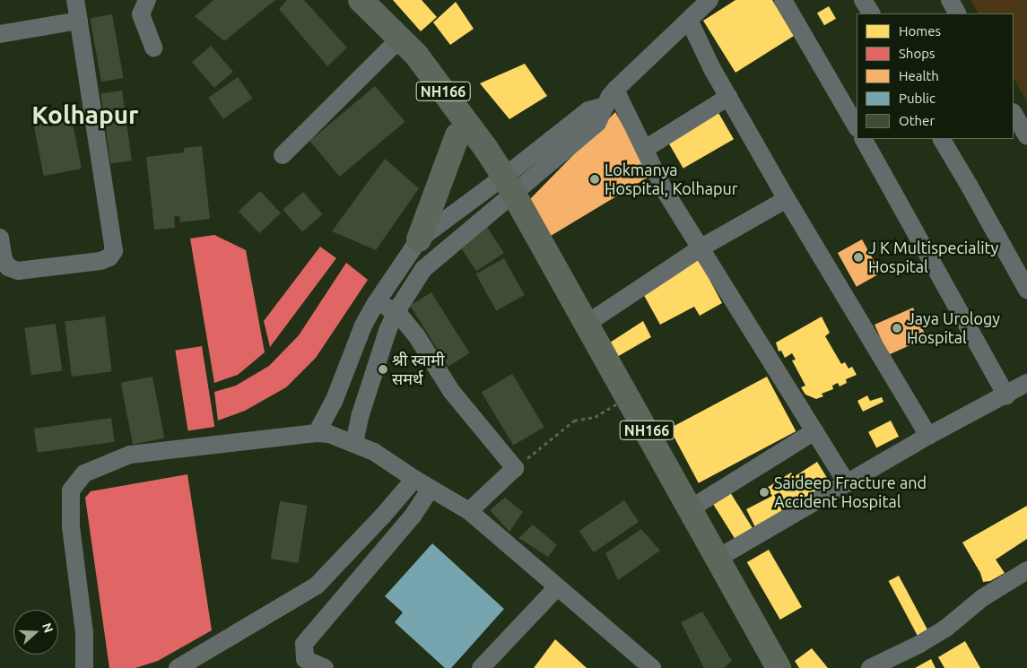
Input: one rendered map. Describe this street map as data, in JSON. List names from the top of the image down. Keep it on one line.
{"streets":{"highway":["NH166"]},"districts":["Kolhapur"],"places":["Lokmanya Hospital, Kolhapur","J K Multispeciality Hospital","Jaya Urology Hospital","श्री स्वामी समर्थ","Saideep Fracture and Accident Hospital"],"legend":["Homes","Shops","Health","Public","Other"],"north":"right"}
